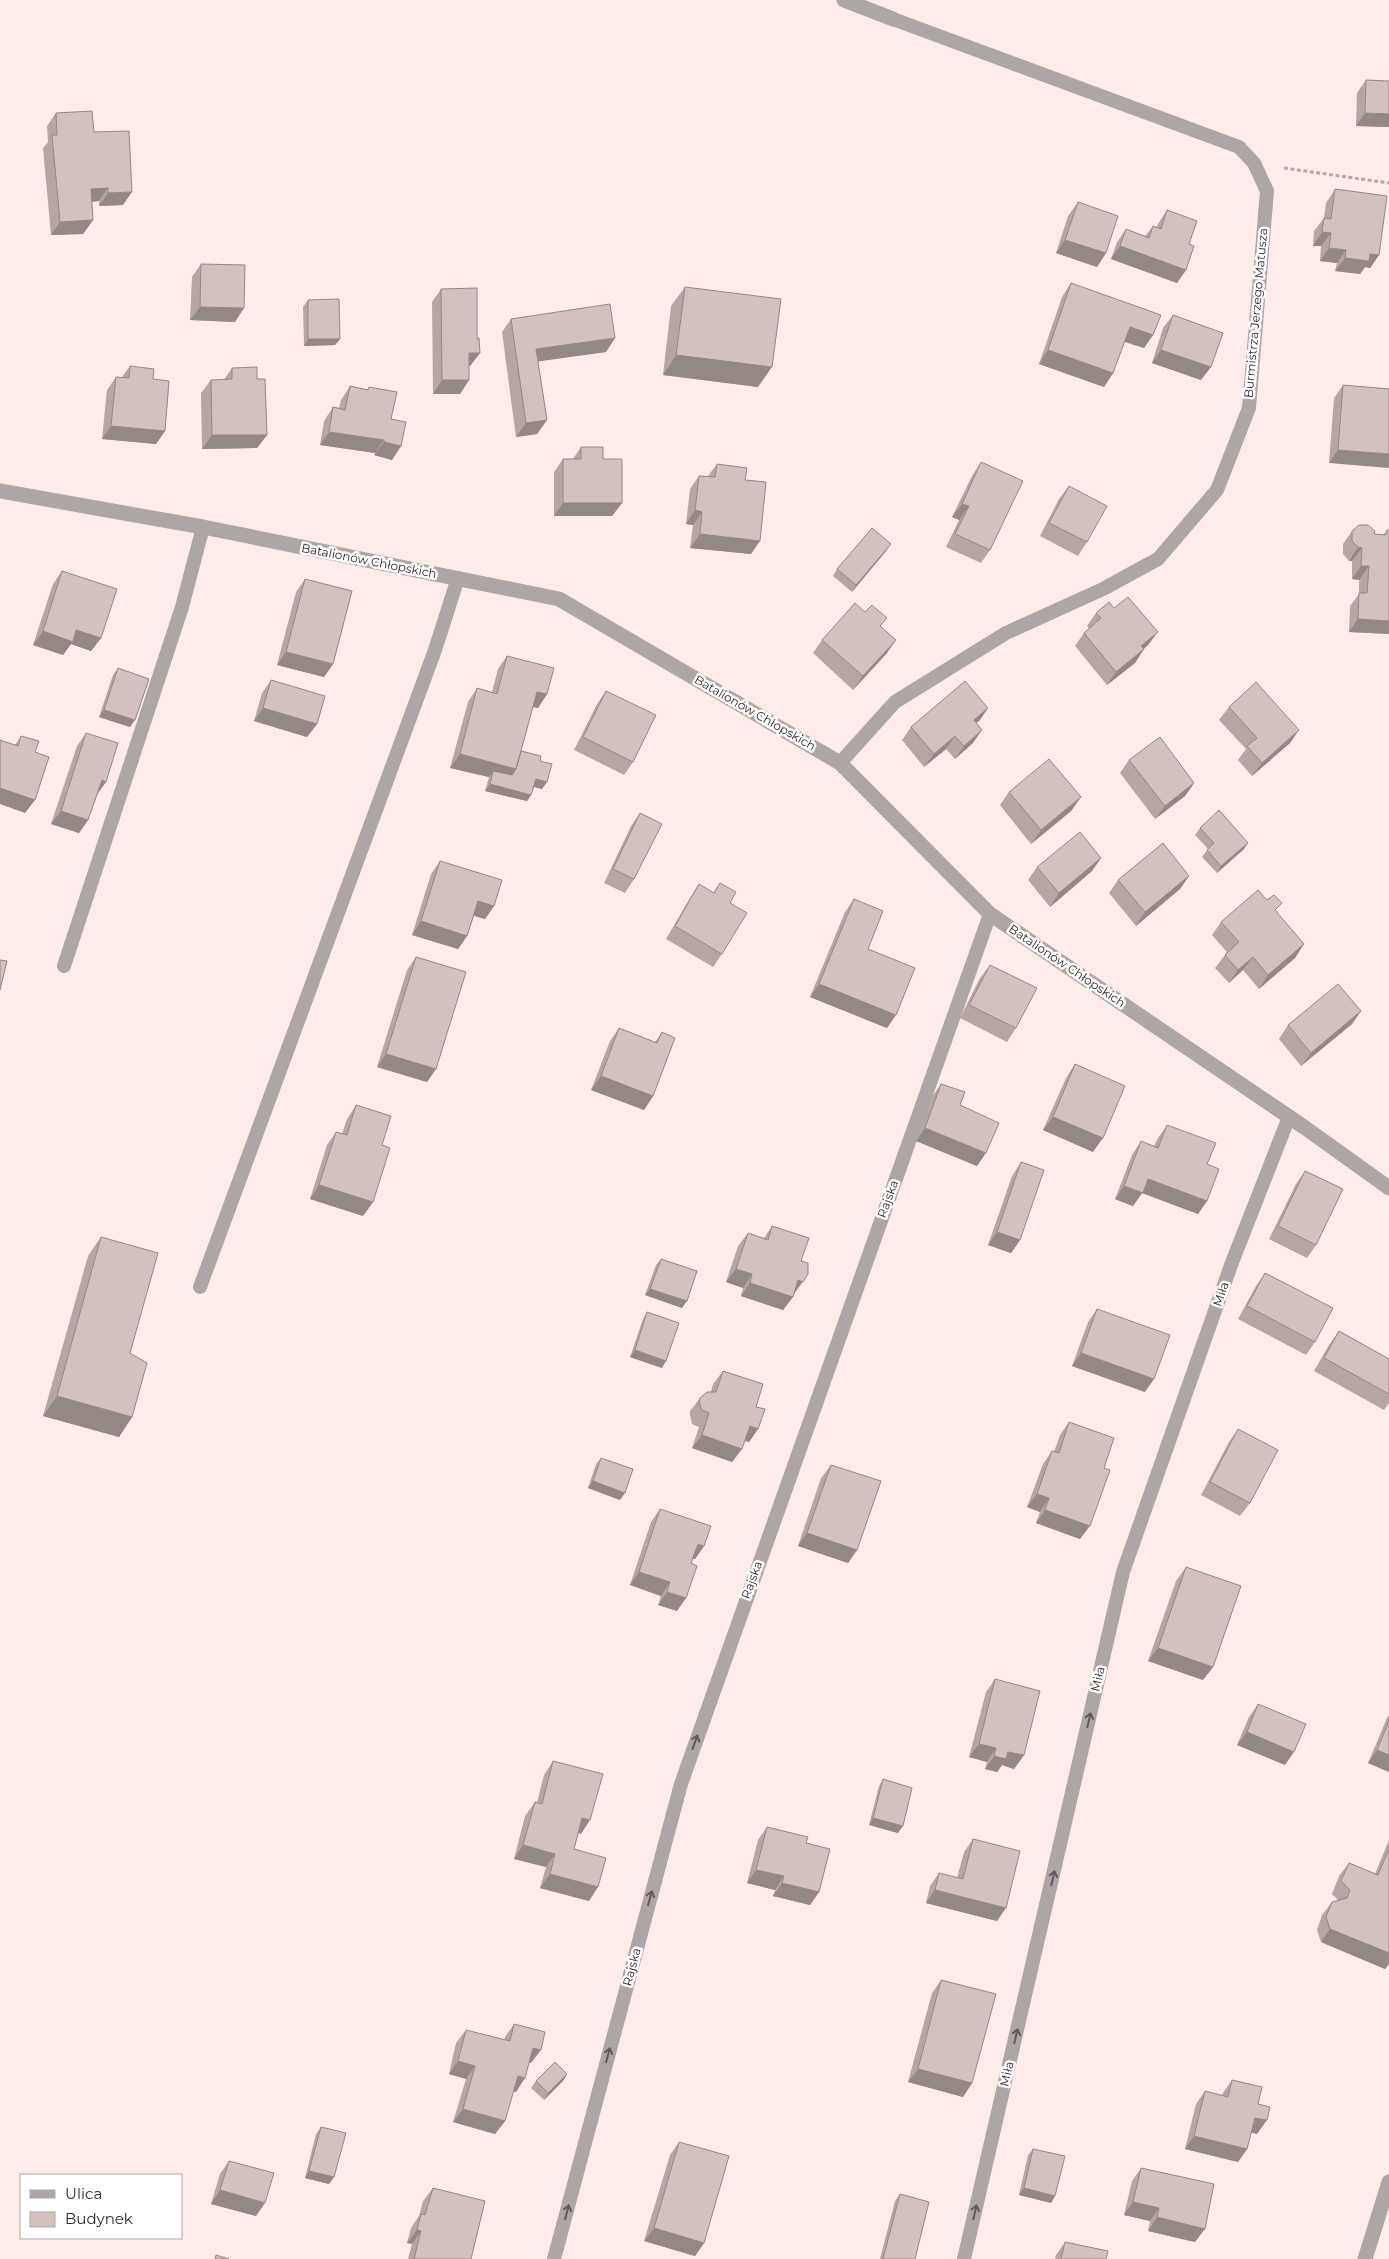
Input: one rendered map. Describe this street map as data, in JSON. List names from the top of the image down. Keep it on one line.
{"streets":{"street":["Burmistrza Jerzego Matusza","Batalionów Chłopskich"],"lane":["Rajska","Miła"]},"crossings":[["Burmistrza Jerzego Matusza","Batalionów Chłopskich"],["Batalionów Chłopskich","Rajska"],["Batalionów Chłopskich","Miła"]],"one_way":["Rajska","Miła"],"legend":["Ulica","Budynek"]}
